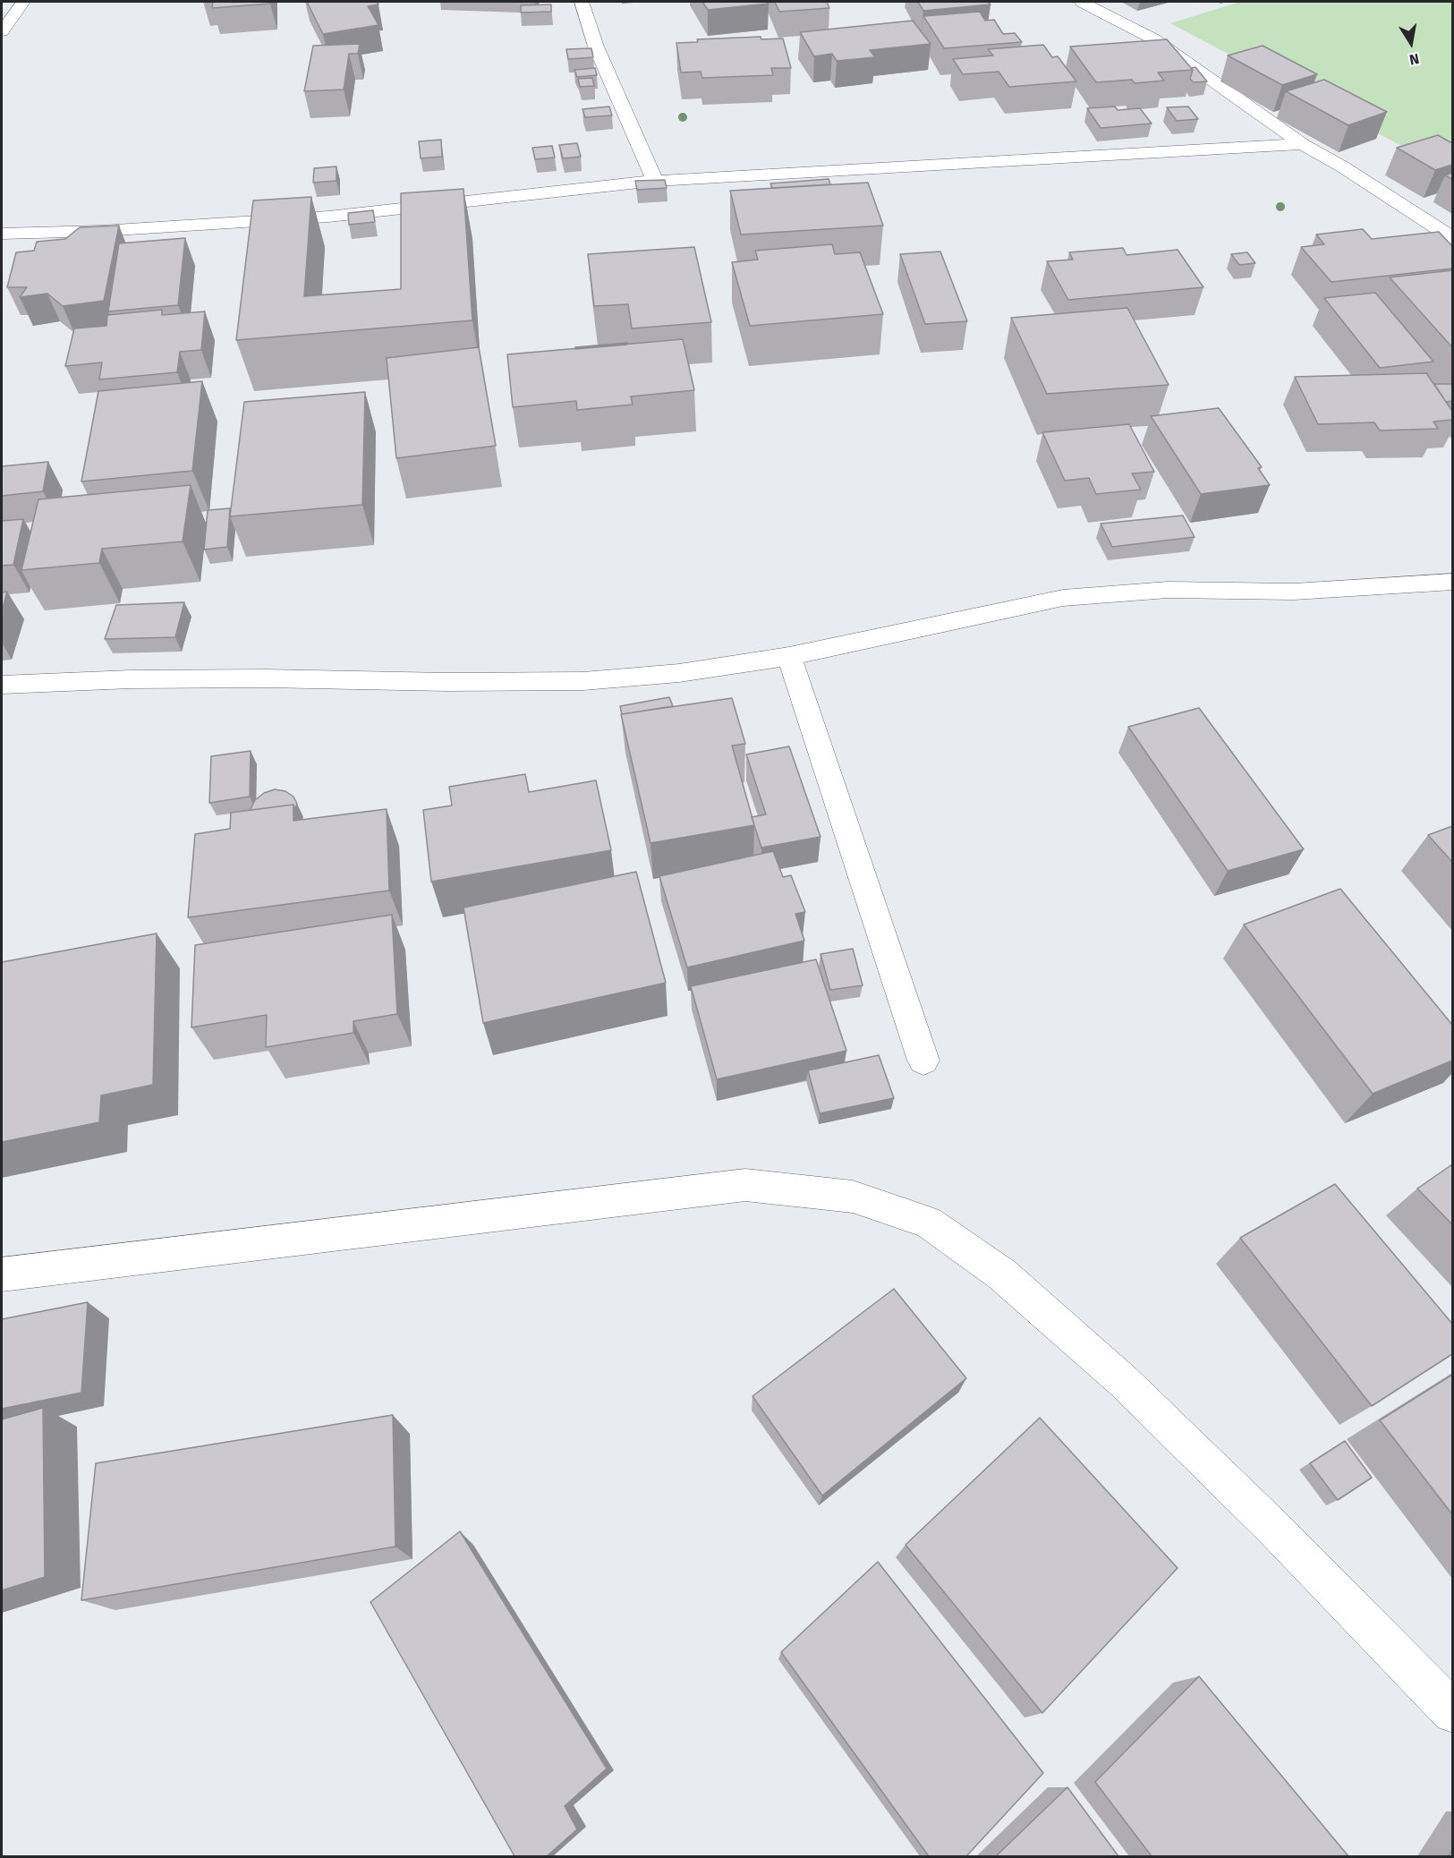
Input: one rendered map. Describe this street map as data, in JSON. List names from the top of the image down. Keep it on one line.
{"north":"bottom"}
